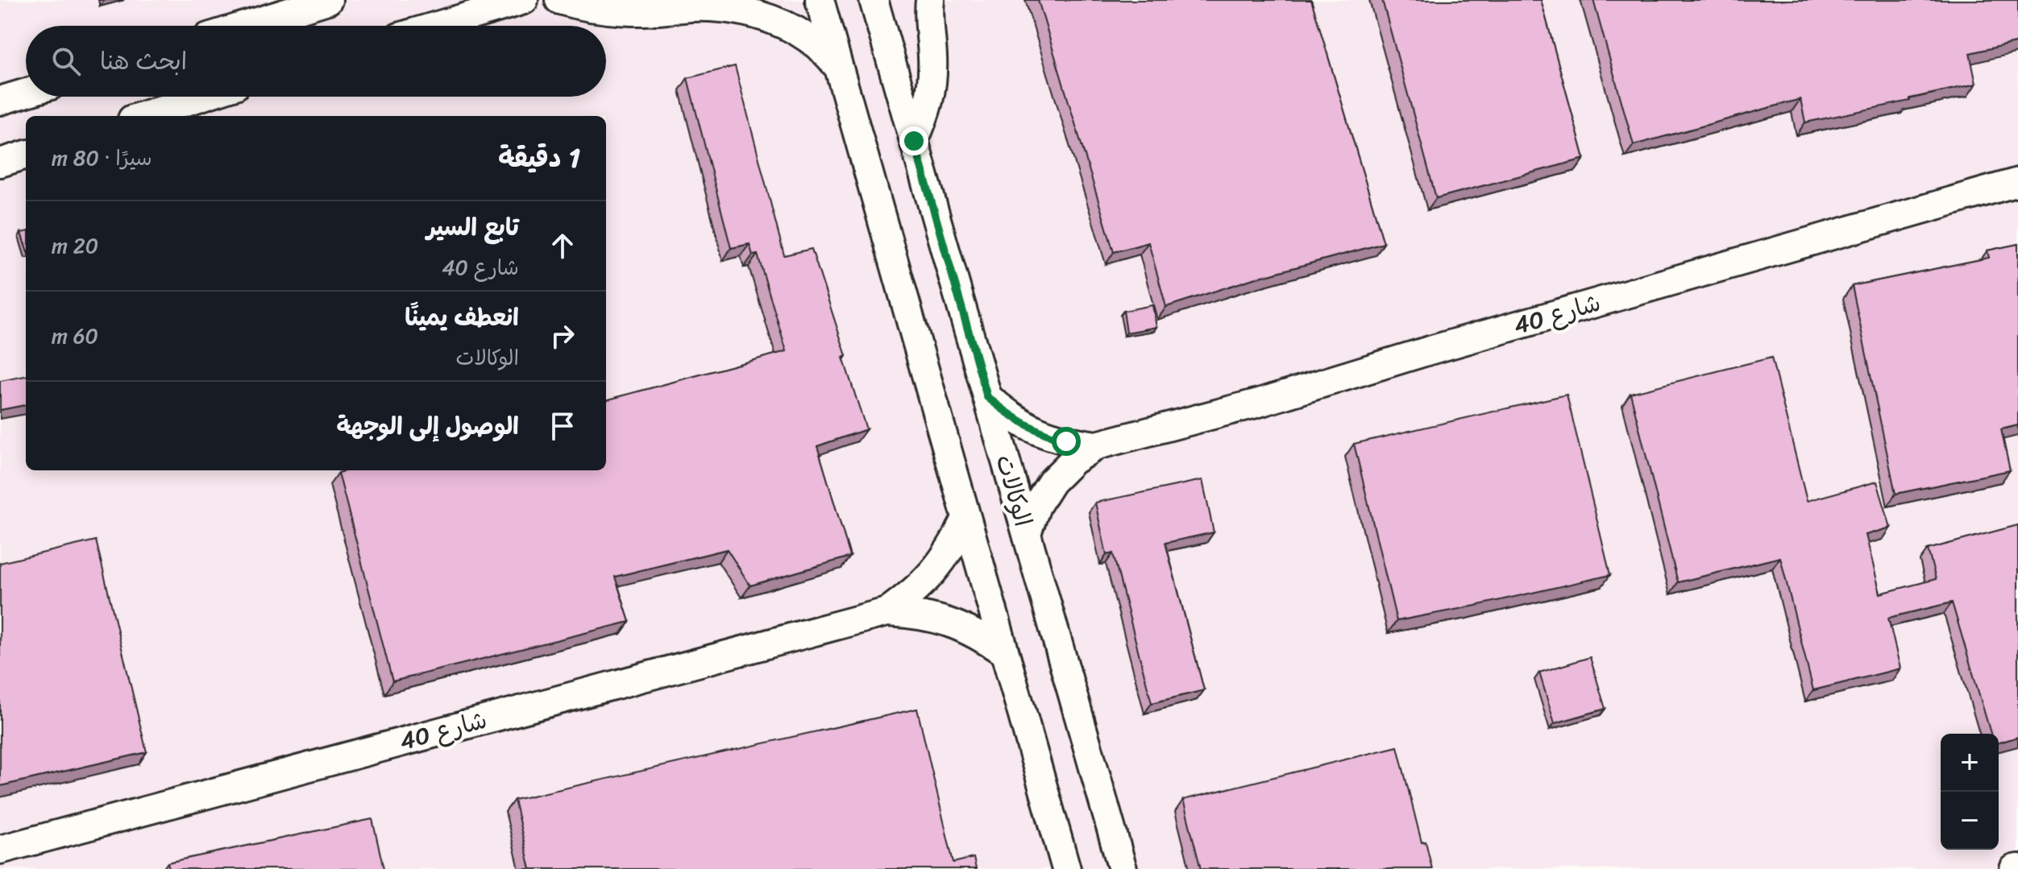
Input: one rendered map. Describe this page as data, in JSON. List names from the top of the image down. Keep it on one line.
{"streets":{"street":["شارع 40","الوكالات"]},"crossings":[["شارع 40","الوكالات"]],"page":{"search":"ابحث هنا","heading":["1 دقيقة","سيرًا · 80 m"],"list":[["تابع السير","شارع 40","20 m"],["انعطف يمينًا","الوكالات","60 m"],"الوصول إلى الوجهة"],"map_buttons":["+","−"]}}
